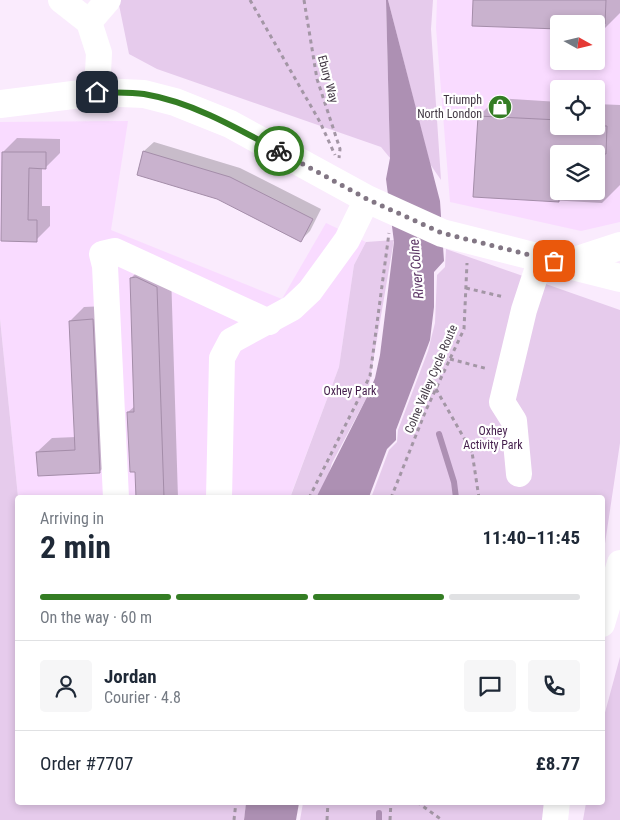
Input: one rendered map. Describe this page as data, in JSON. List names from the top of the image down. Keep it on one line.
{"streets":{"path":["Ebury Way","Colne Valley Cycle Route"]},"water":["River Colne"],"parks":["Oxhey Park","Oxhey Activity Park"],"places":{"shop":["Triumph North London"]},"north":"right","page":{"heading":["2 min","Arriving in","11:40–11:45"],"panel":["Jordan","Courier · 4.8","Order #7707","£8.77"],"bar":"On the way · 60 m"}}
